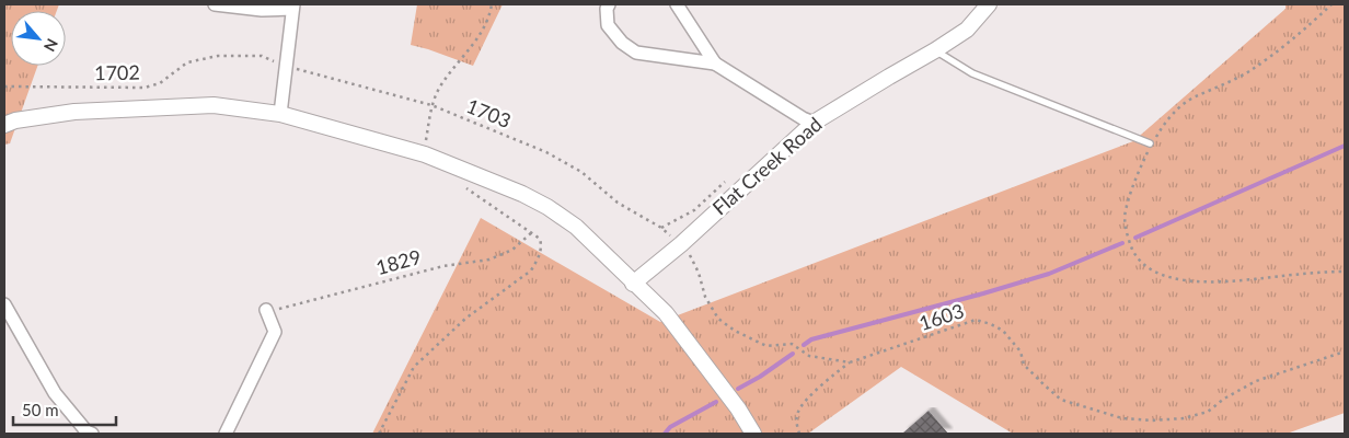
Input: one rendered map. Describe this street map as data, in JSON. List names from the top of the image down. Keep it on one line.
{"streets":{"street":["Flat Creek Road"],"path":["1702","1703","1829","1603"]},"crossings":[["1702","1703"],["1703","1603"],["Flat Creek Road","1603"]],"scale_bar":"50 m","north":"bottom right"}
